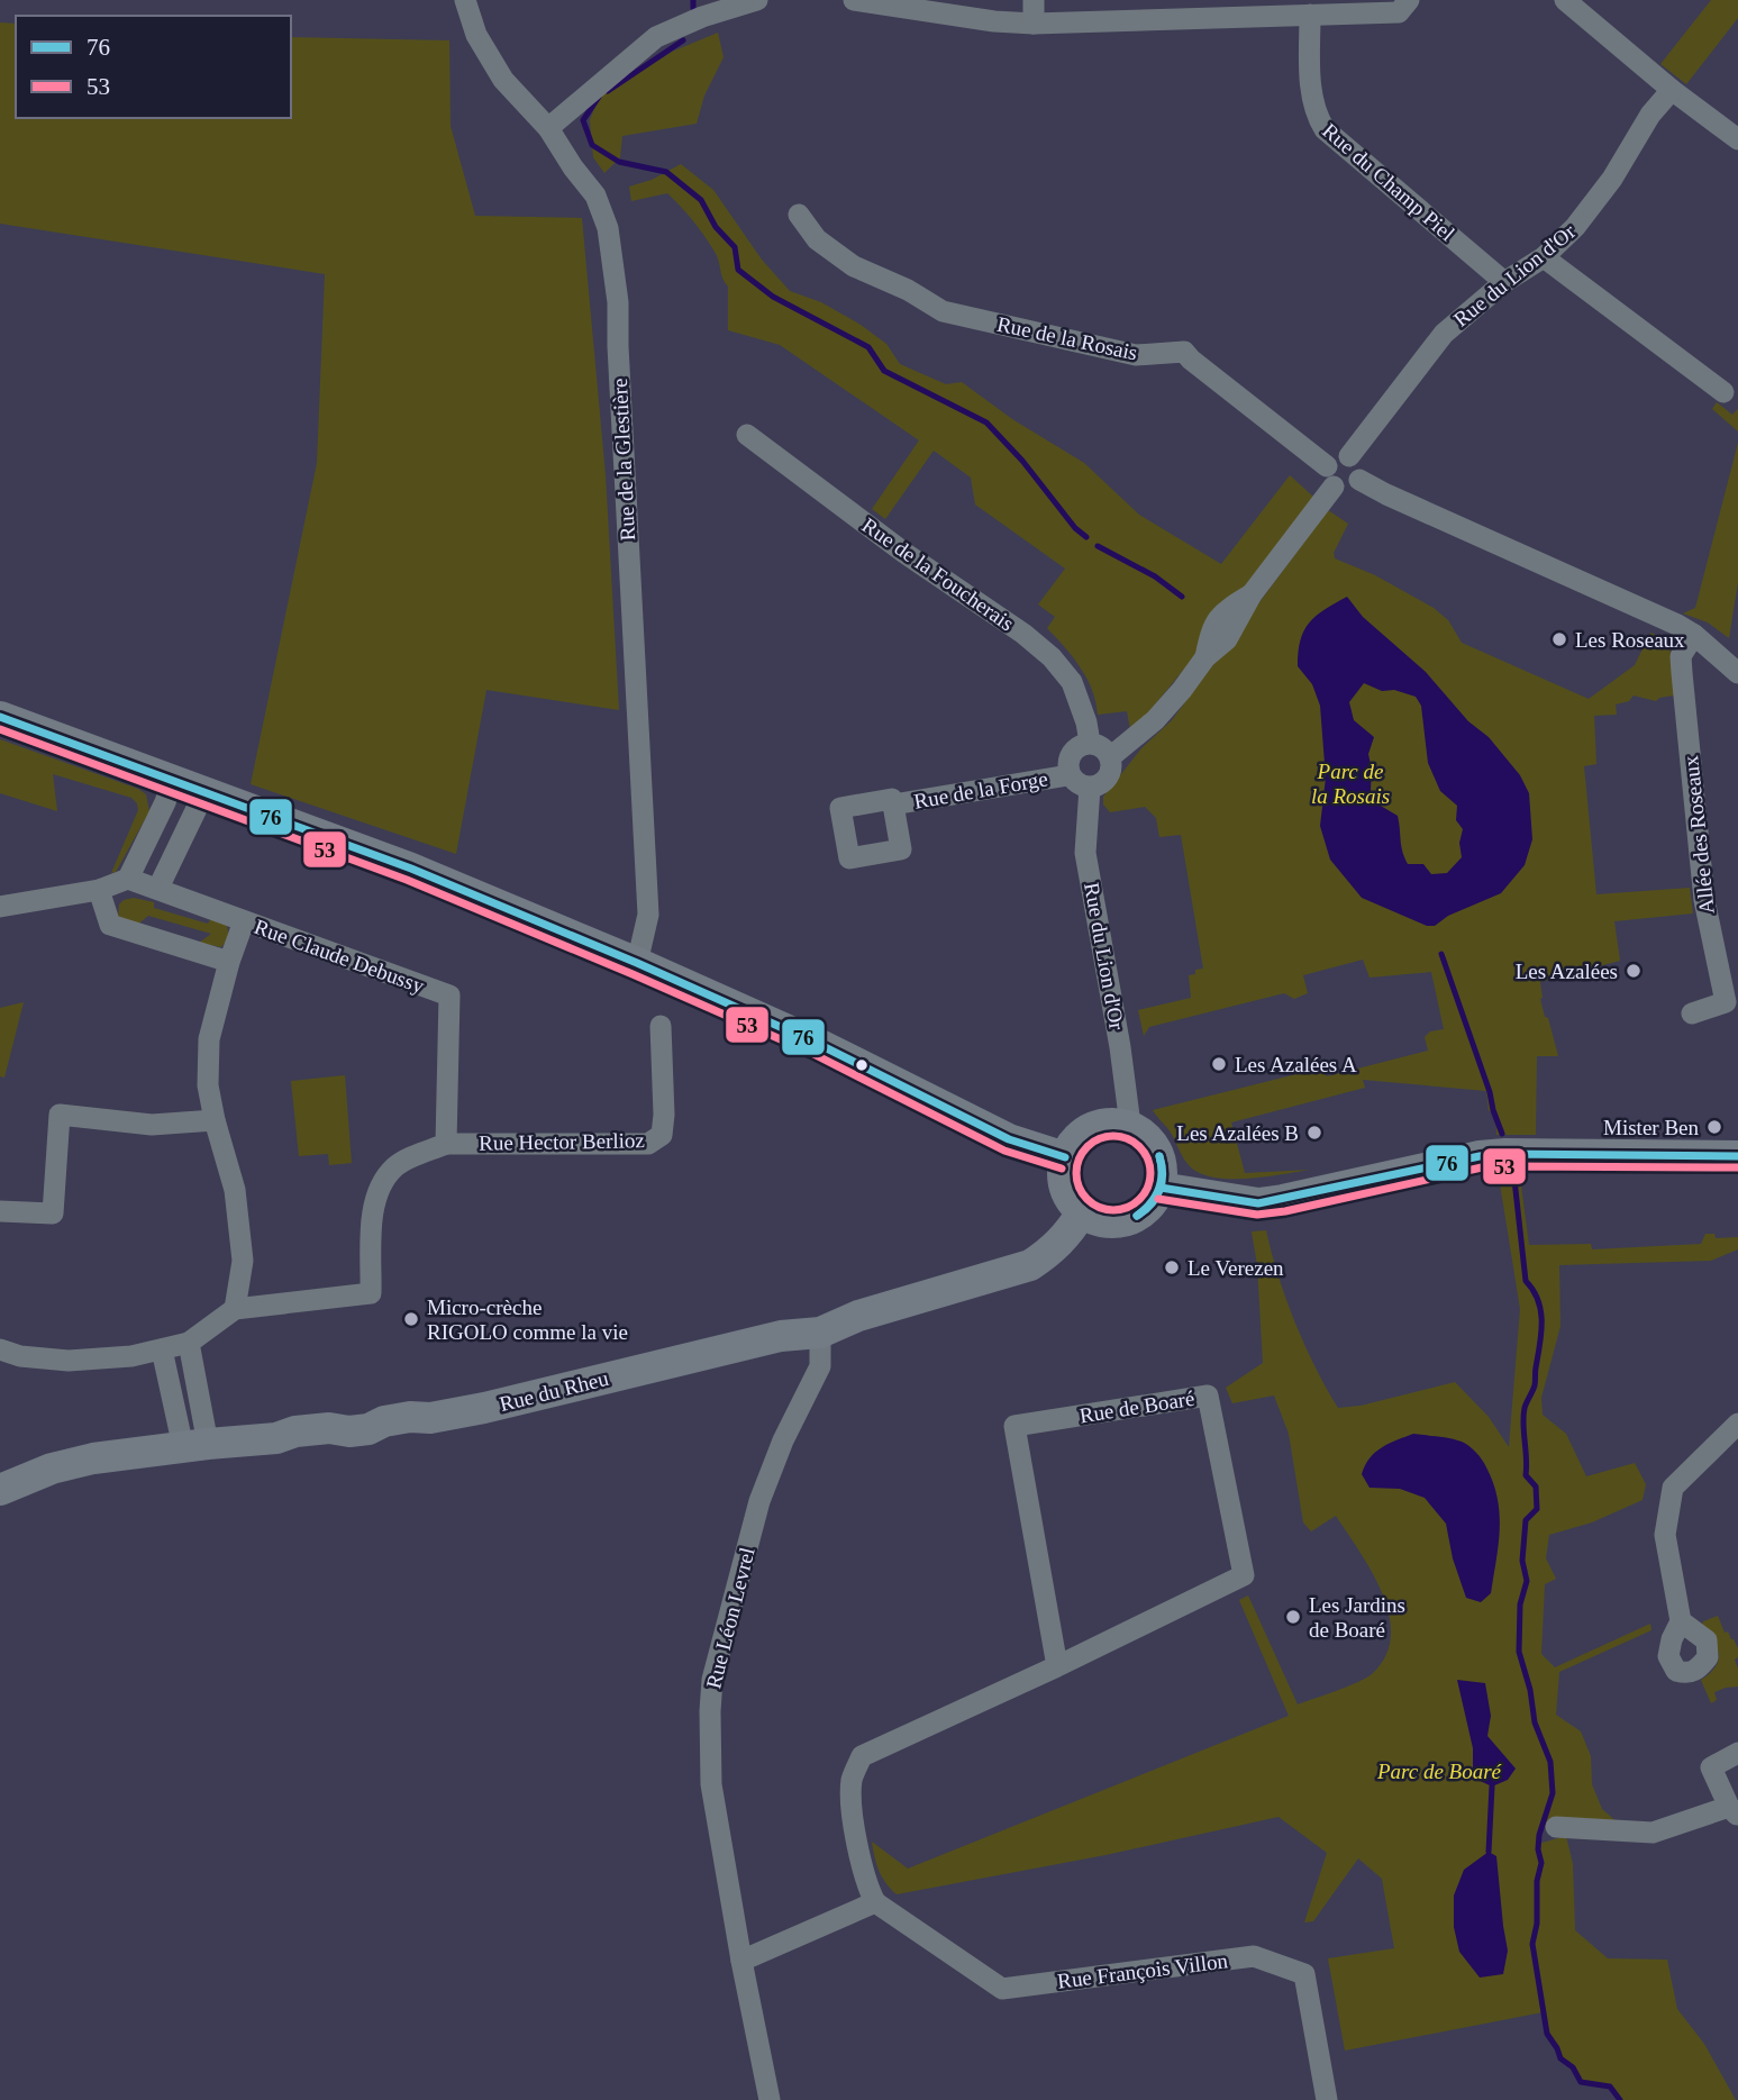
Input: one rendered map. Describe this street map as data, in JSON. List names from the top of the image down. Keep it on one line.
{"streets":{"main road":["Rue du Rheu"],"street":["Rue du Champ Piel","Rue du Lion d'Or","Rue de la Rosais","Rue de la Glestière","Rue de la Foucherais","Rue de la Forge","Allée des Roseaux","Rue Claude Debussy","Rue Hector Berlioz","Rue de Boaré","Rue Léon Levrel","Rue François Villon"]},"crossings":[["Rue du Champ Piel","Rue du Lion d'Or"],["Rue du Lion d'Or","Rue de la Rosais"],["Rue du Lion d'Or","Rue de la Foucherais"],["Rue du Lion d'Or","Rue de la Forge"],["Rue du Lion d'Or","Rue du Rheu"],["Rue de la Foucherais","Rue de la Forge"],["Rue Claude Debussy","Rue Hector Berlioz"],["Rue du Rheu","Rue Léon Levrel"],["Rue de Boaré","Rue François Villon"]],"parks":["Parc de la Rosais","Parc de Boaré"],"places":["Les Roseaux","Les Azalées","Les Azalées A","Mister Ben","Les Azalées B","Le Verezen","Micro-crèche RIGOLO comme la vie","Les Jardins de Boaré"],"lines":["transit line 76","transit line 53"],"legend":["76","53"]}
